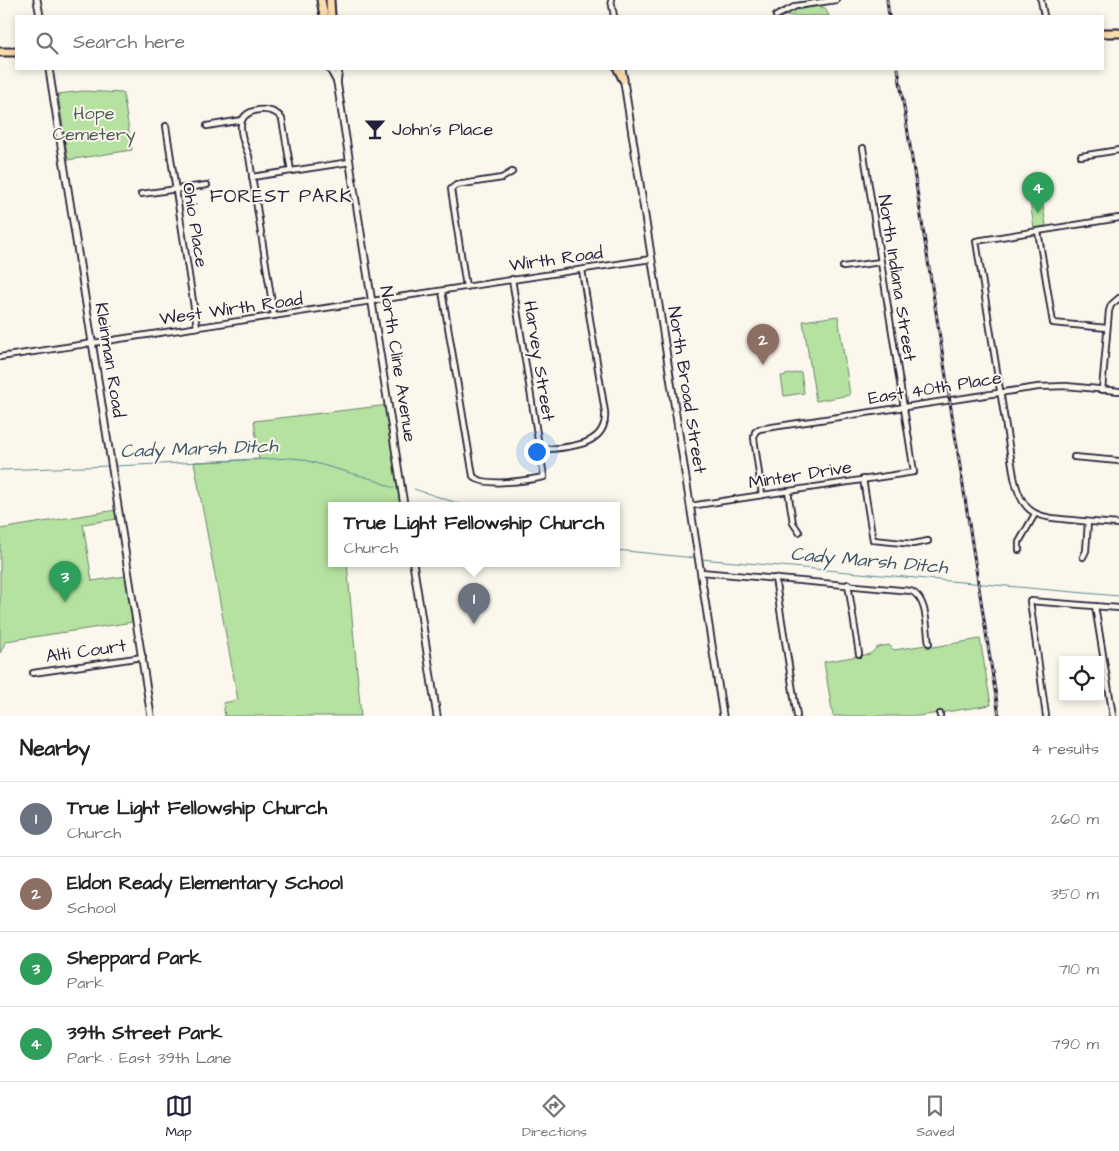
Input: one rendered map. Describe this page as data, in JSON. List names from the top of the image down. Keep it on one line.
{"streets":{"street":["Ohio Place","Wirth Road","North Indiana Street","West Wirth Road","Kleinman Road","Harvey Street","North Cline Avenue","East 40th Place","North Broad Street","Minter Drive","Alti Court"]},"crossings":[["Ohio Place","West Wirth Road"],["Wirth Road","West Wirth Road"],["Wirth Road","Harvey Street"],["Wirth Road","North Broad Street"],["North Indiana Street","East 40th Place"],["North Indiana Street","Minter Drive"],["West Wirth Road","Kleinman Road"],["West Wirth Road","Harvey Street"],["West Wirth Road","North Cline Avenue"],["Kleinman Road","Alti Court"],["East 40th Place","Minter Drive"],["North Broad Street","Minter Drive"]],"districts":["FOREST PARK"],"water":["Cady Marsh Ditch"],"parks":["Hope Cemetery"],"places":{"bar":["John's Place"]},"page":{"search":"Search here","pins":["4","2","3","1"],"popup":["True Light Fellowship Church","Church"],"heading":["Nearby","4 results"],"list":[{"mark":"1","name":"True Light Fellowship Church","note":"Church","value":"260 m"},{"mark":"2","name":"Eldon Ready Elementary School","note":"School","value":"350 m"},{"mark":"3","name":"Sheppard Park","note":"Park","value":"710 m"},{"mark":"4","name":"39th Street Park","note":"Park · East 39th Lane","value":"790 m"}],"nav":["Map","Directions","Saved"]}}
